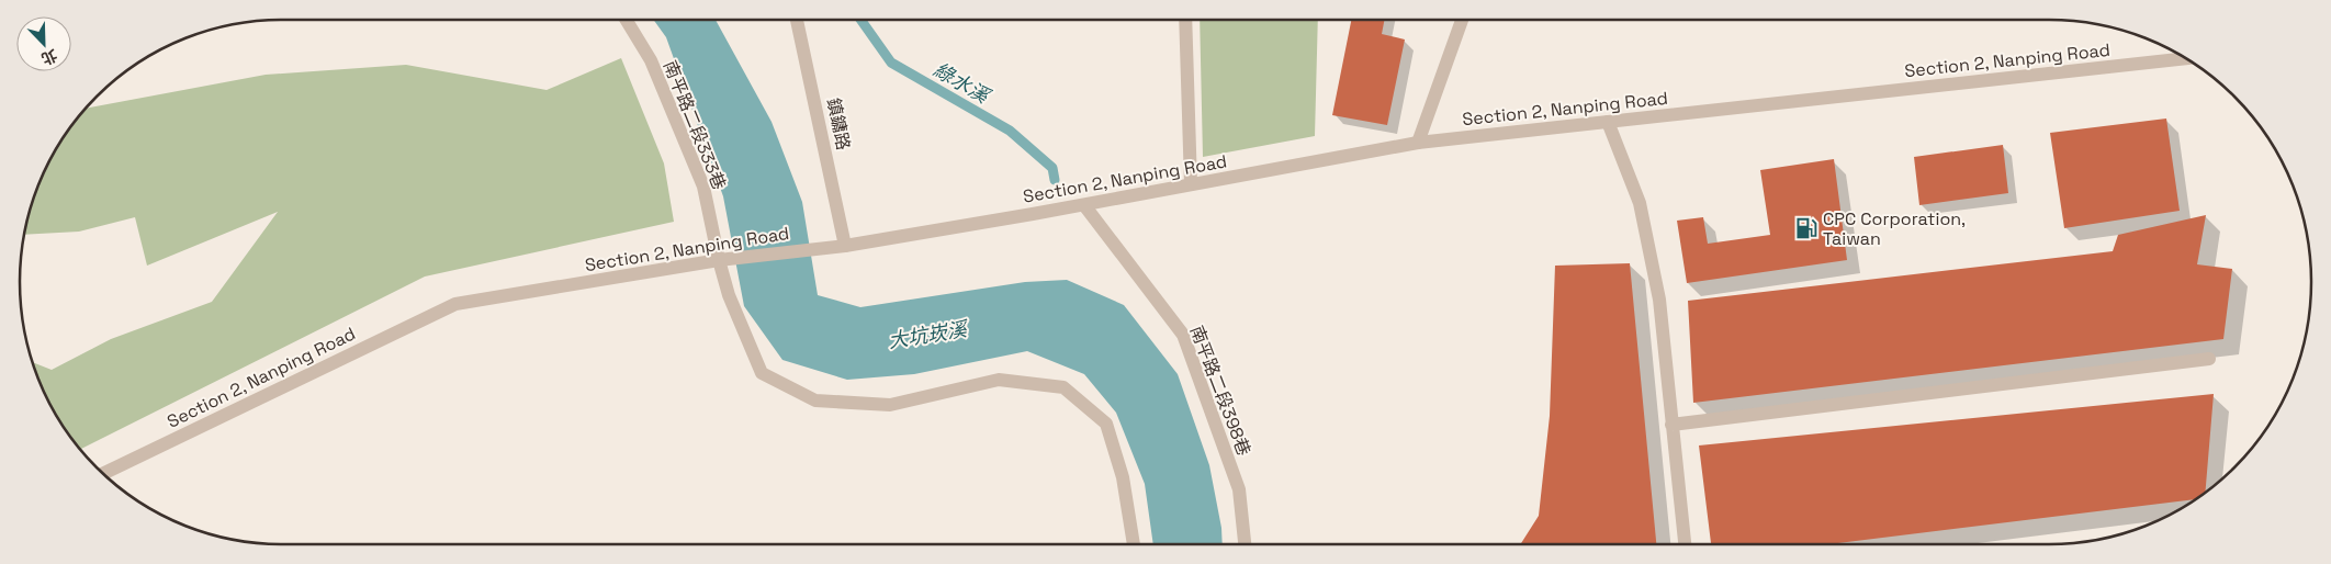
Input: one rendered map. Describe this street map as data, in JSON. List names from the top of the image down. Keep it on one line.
{"streets":{"street":["Section 2, Nanping Road","鎮鏞路","南平路二段333巷","南平路二段398巷"]},"crossings":[["Section 2, Nanping Road","鎮鏞路"],["Section 2, Nanping Road","南平路二段333巷"],["Section 2, Nanping Road","南平路二段398巷"]],"water":["綠水溪","大坑崁溪"],"places":{"fuel station":["CPC Corporation, Taiwan"]},"north":"bottom right"}
